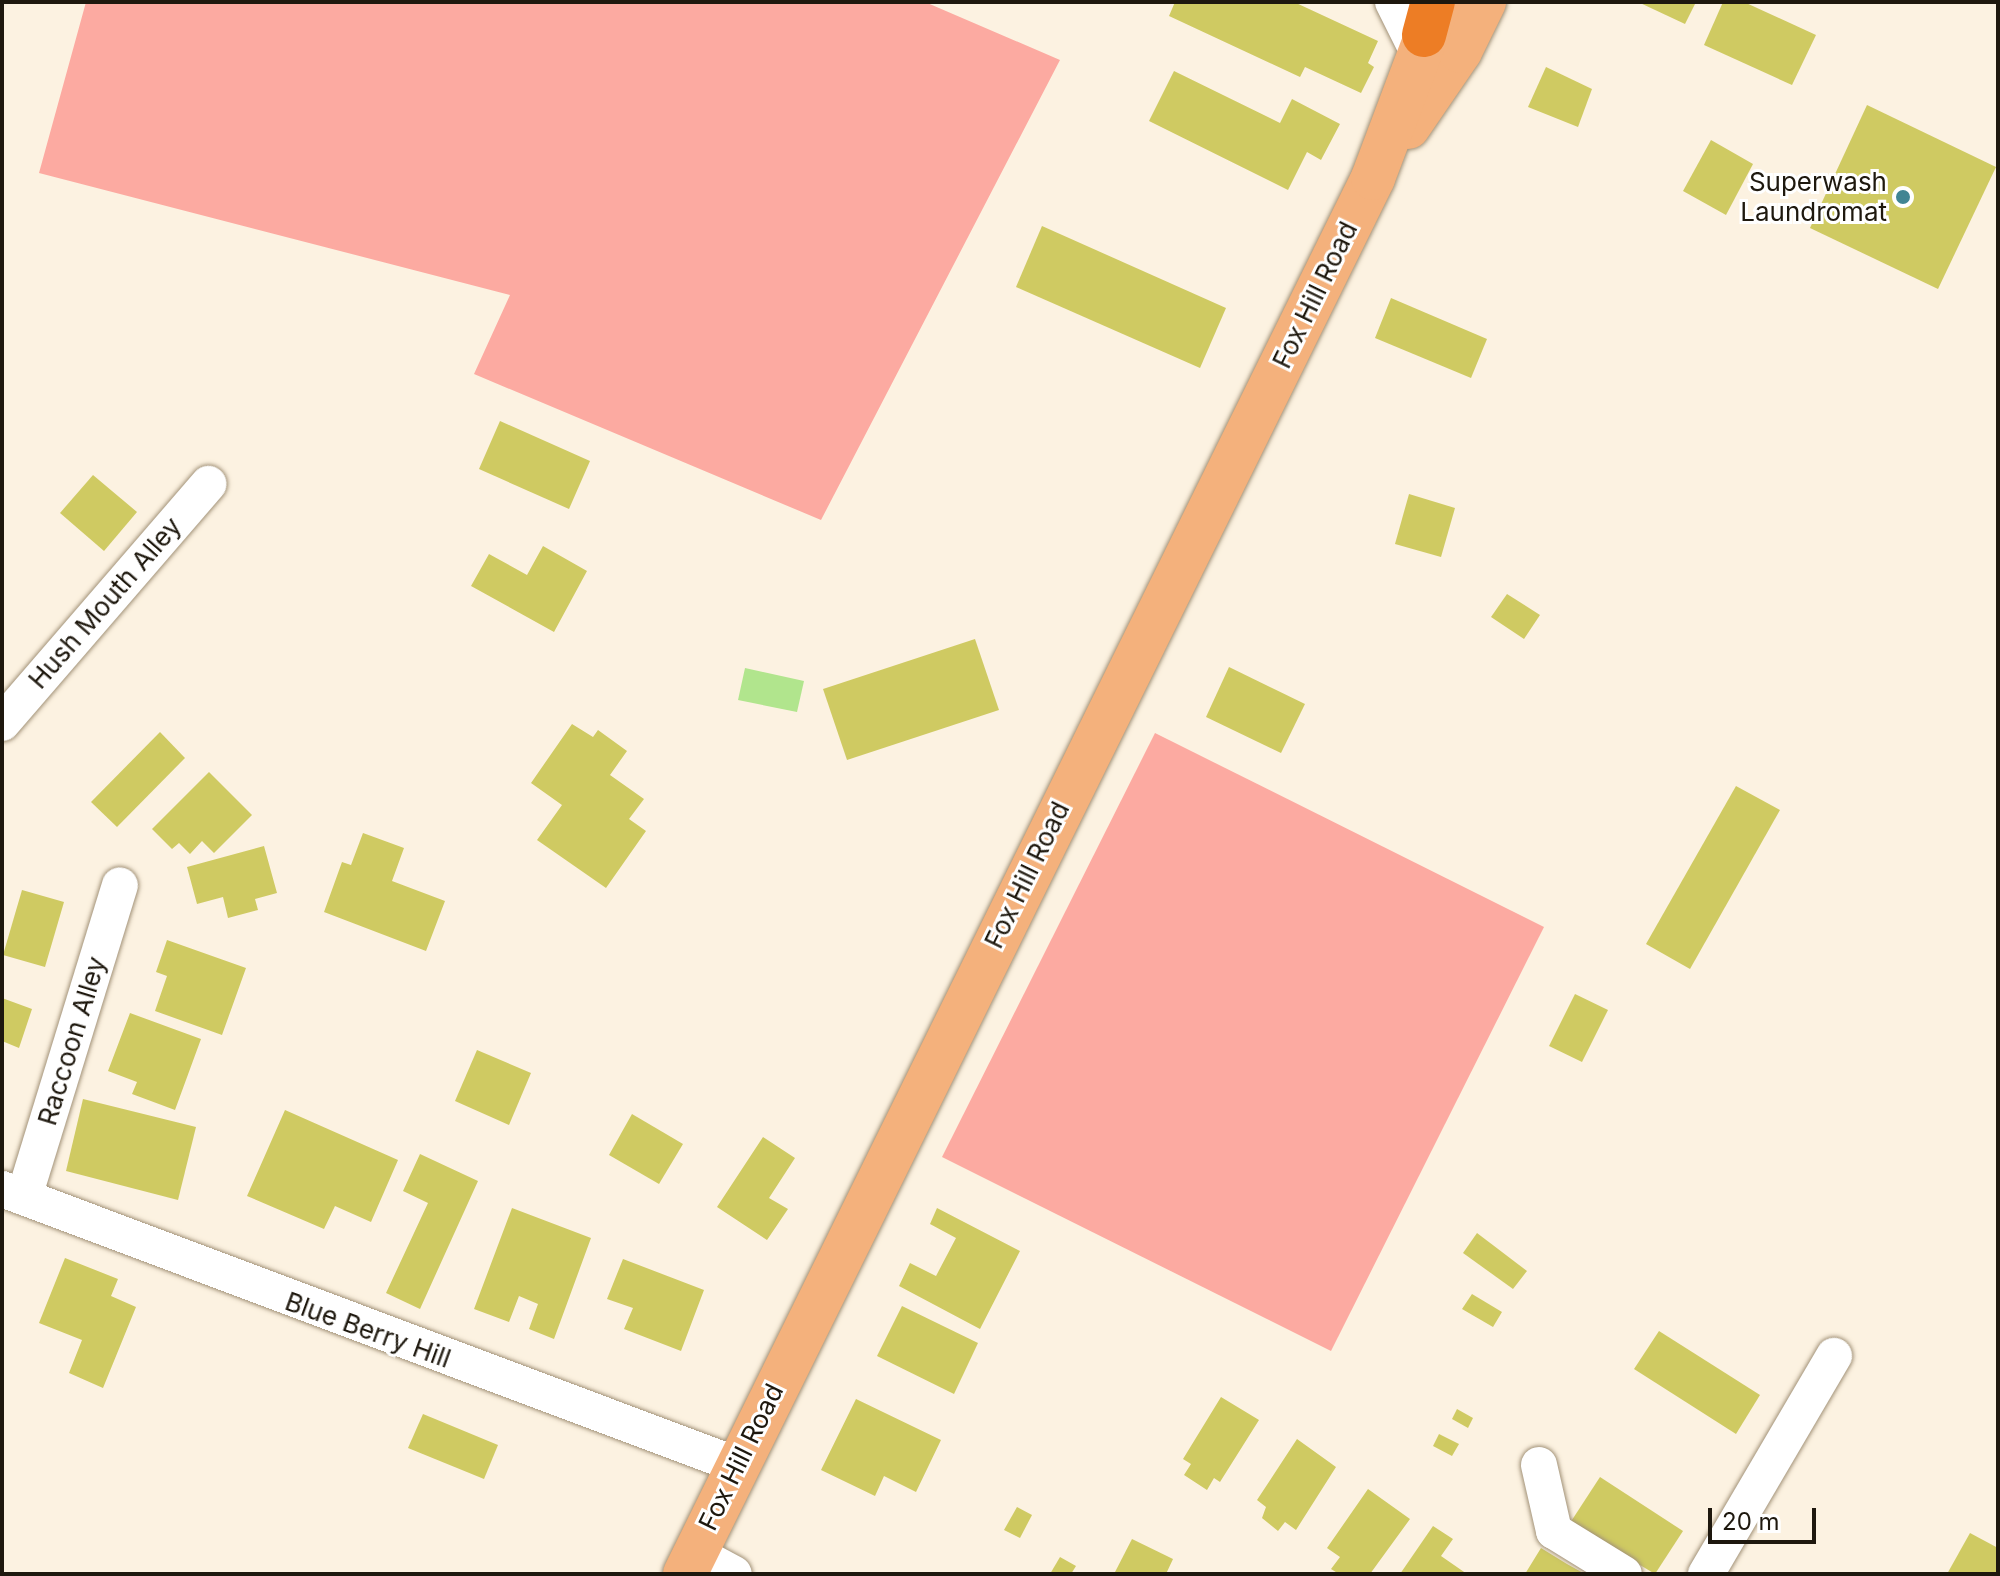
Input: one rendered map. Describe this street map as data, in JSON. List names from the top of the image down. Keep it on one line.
{"streets":{"main road":["Fox Hill Road"],"street":["Hush Mouth Alley","Raccoon Alley","Blue Berry Hill"]},"crossings":[["Fox Hill Road","Blue Berry Hill"],["Raccoon Alley","Blue Berry Hill"]],"places":["Superwash Laundromat"],"scale_bar":"20 m"}
